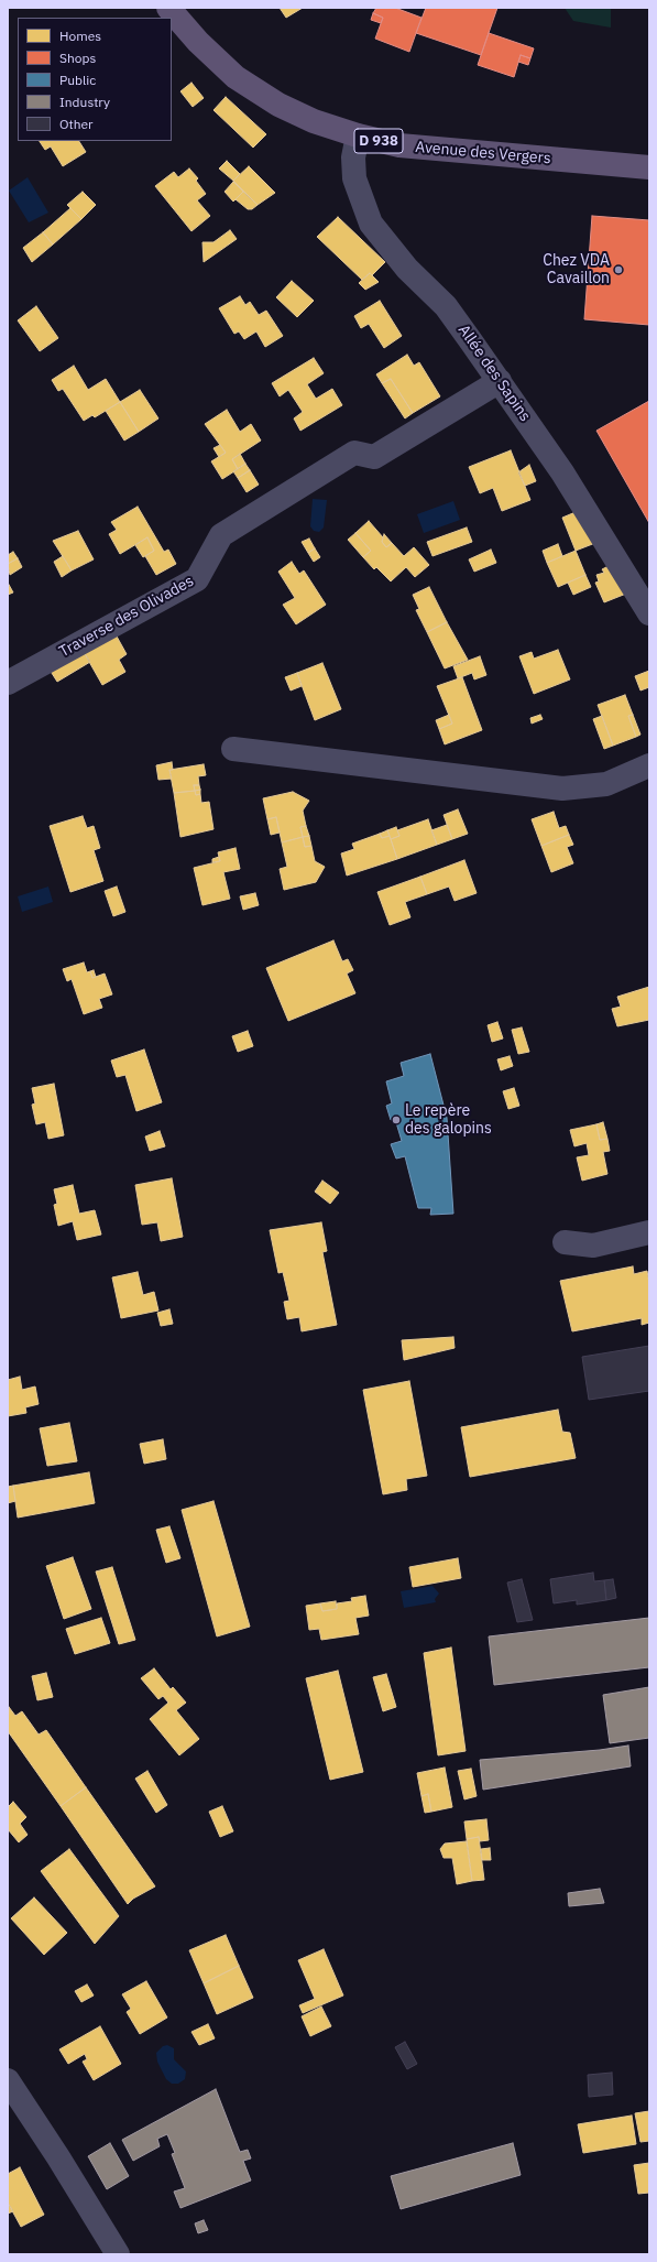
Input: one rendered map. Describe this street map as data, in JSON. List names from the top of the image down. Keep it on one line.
{"streets":{"main road":["D 938","Avenue des Vergers"],"street":["Allée des Sapins","Traverse des Olivades"]},"crossings":[["Avenue des Vergers","Allée des Sapins"],["Allée des Sapins","Traverse des Olivades"]],"places":["Chez VDA Cavaillon","Le repère des galopins"],"legend":["Homes","Shops","Public","Industry","Other"]}
